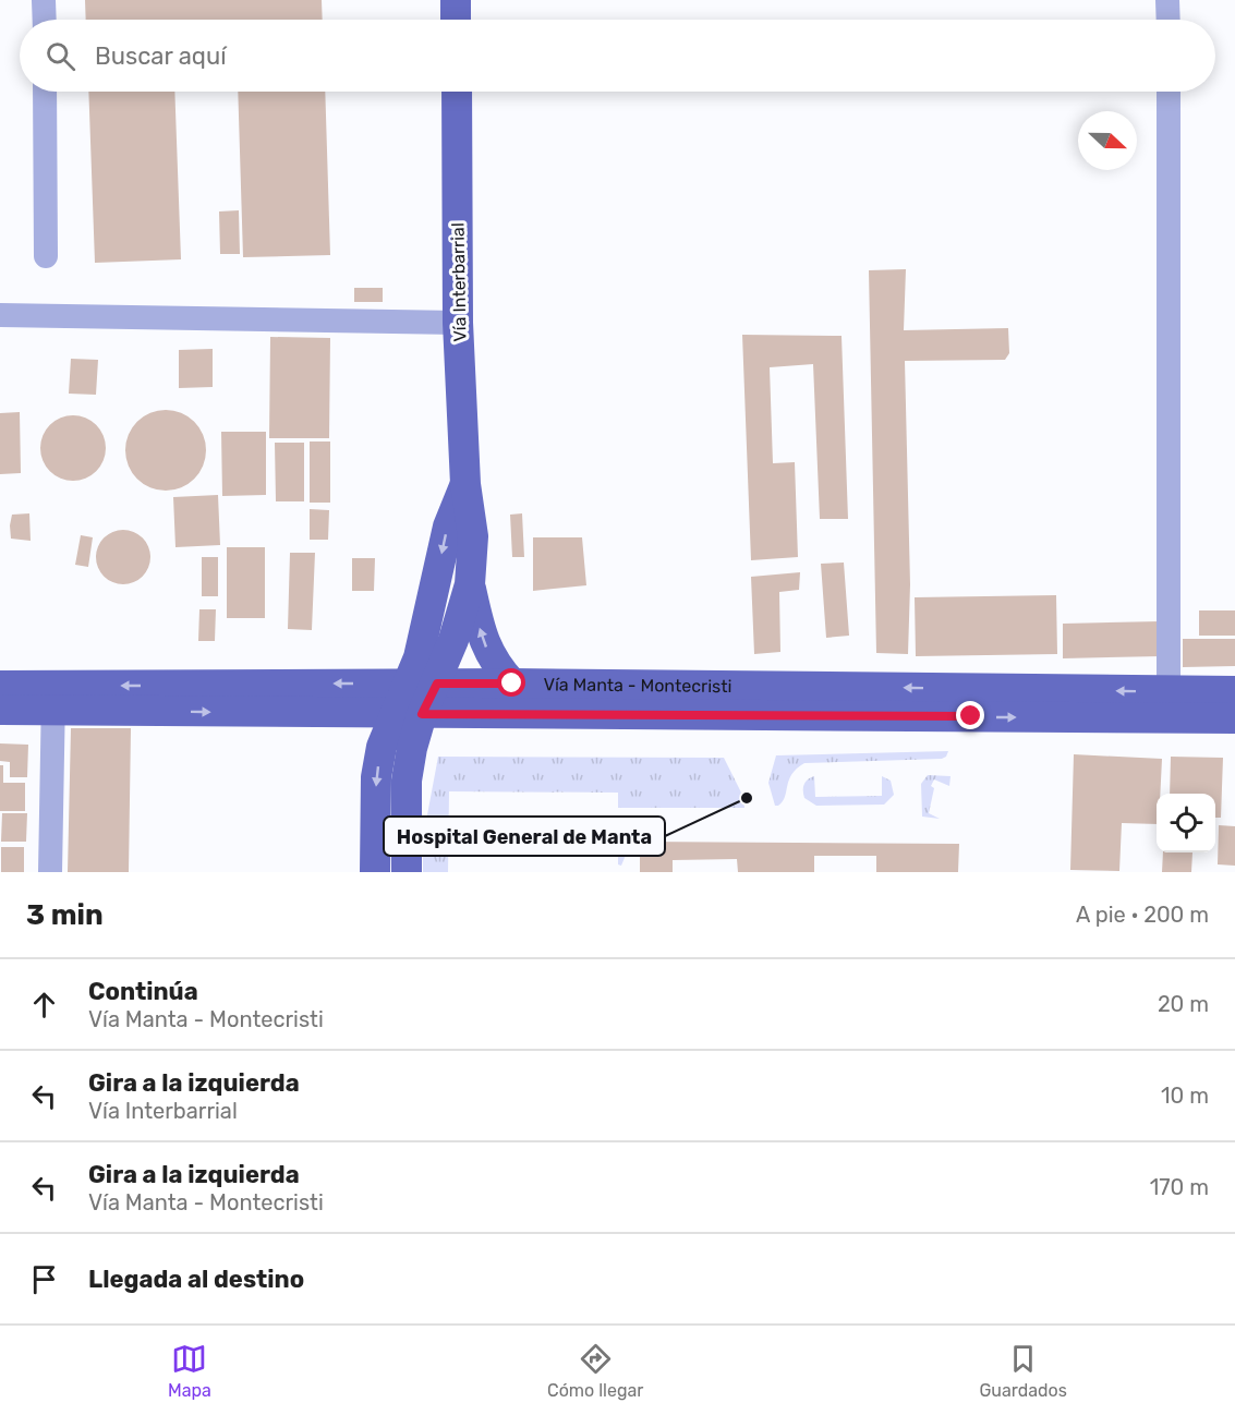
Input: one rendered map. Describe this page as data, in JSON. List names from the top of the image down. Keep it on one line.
{"streets":{"main road":["Vía Interbarrial","Vía Manta - Montecristi"]},"crossings":[["Vía Interbarrial","Vía Manta - Montecristi"]],"places":["Hospital General de Manta"],"north":"right","page":{"search":"Buscar aquí","heading":["3 min","A pie · 200 m"],"list":[["Continúa","Vía Manta - Montecristi","20 m"],["Gira a la izquierda","Vía Interbarrial","10 m"],["Gira a la izquierda","Vía Manta - Montecristi","170 m"],"Llegada al destino"],"nav":["Mapa","Cómo llegar","Guardados"]}}
